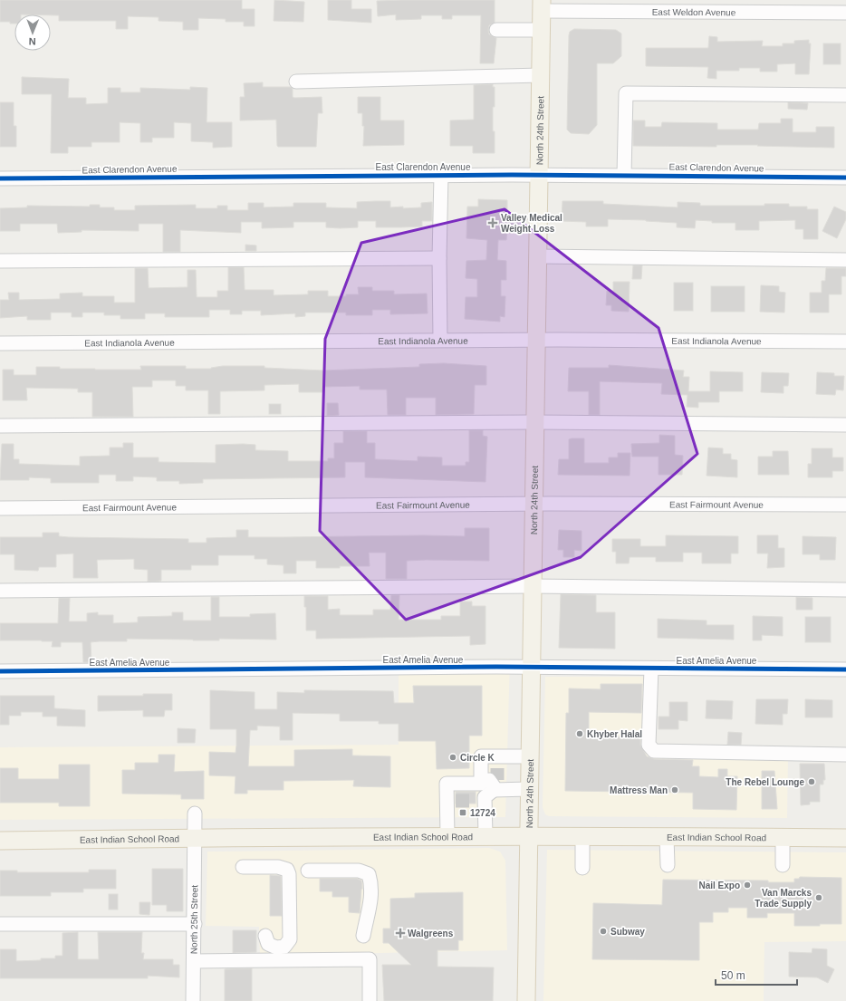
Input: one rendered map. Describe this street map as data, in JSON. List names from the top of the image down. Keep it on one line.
{"streets":{"main road":["North 24th Street","East Indian School Road"],"street":["East Weldon Avenue","East Clarendon Avenue","East Indianola Avenue","East Fairmount Avenue","East Amelia Avenue","North 25th Street"]},"crossings":[["East Weldon Avenue","North 24th Street"],["North 24th Street","East Clarendon Avenue"],["North 24th Street","East Indianola Avenue"],["North 24th Street","East Fairmount Avenue"],["North 24th Street","East Amelia Avenue"],["North 24th Street","East Indian School Road"],["East Indian School Road","North 25th Street"]],"places":{"health":["Valley Medical Weight Loss","Walgreens"],"other":["Khyber Halal","Circle K","The Rebel Lounge","Mattress Man","Nail Expo","Van Marcks Trade Supply","Subway"],"transit":["12724"]},"scale_bar":"50 m","north":"bottom"}
